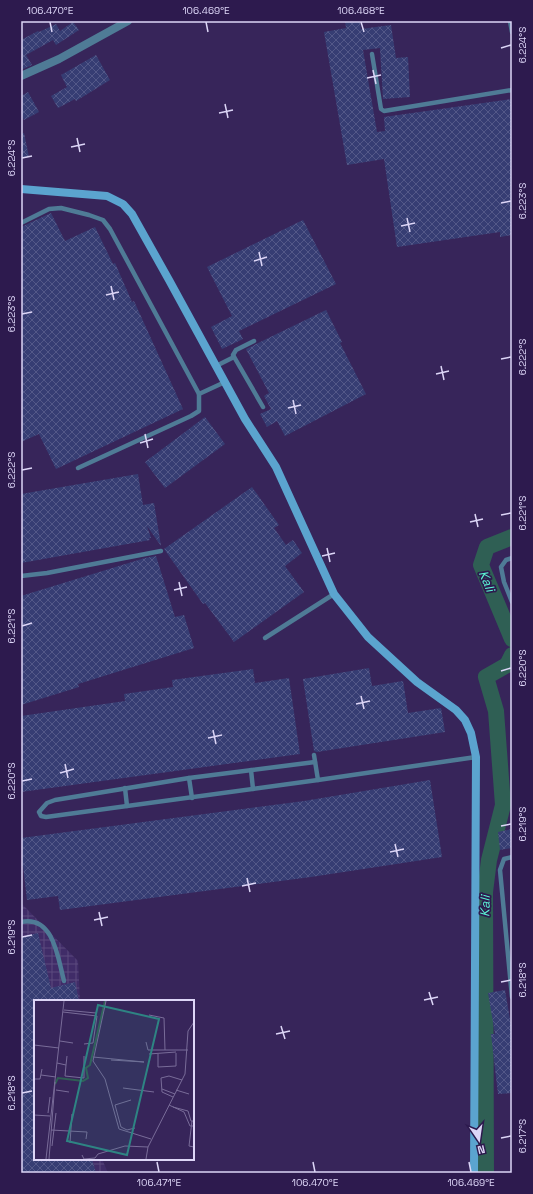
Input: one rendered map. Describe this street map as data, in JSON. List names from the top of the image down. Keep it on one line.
{"water":["Kali"],"north":"bottom","coordinates":["106.470°E","106.469°E","106.468°E","6.224°S","6.223°S","6.222°S","6.221°S","6.220°S","6.219°S","6.218°S","6.217°S","106.471°E"]}
